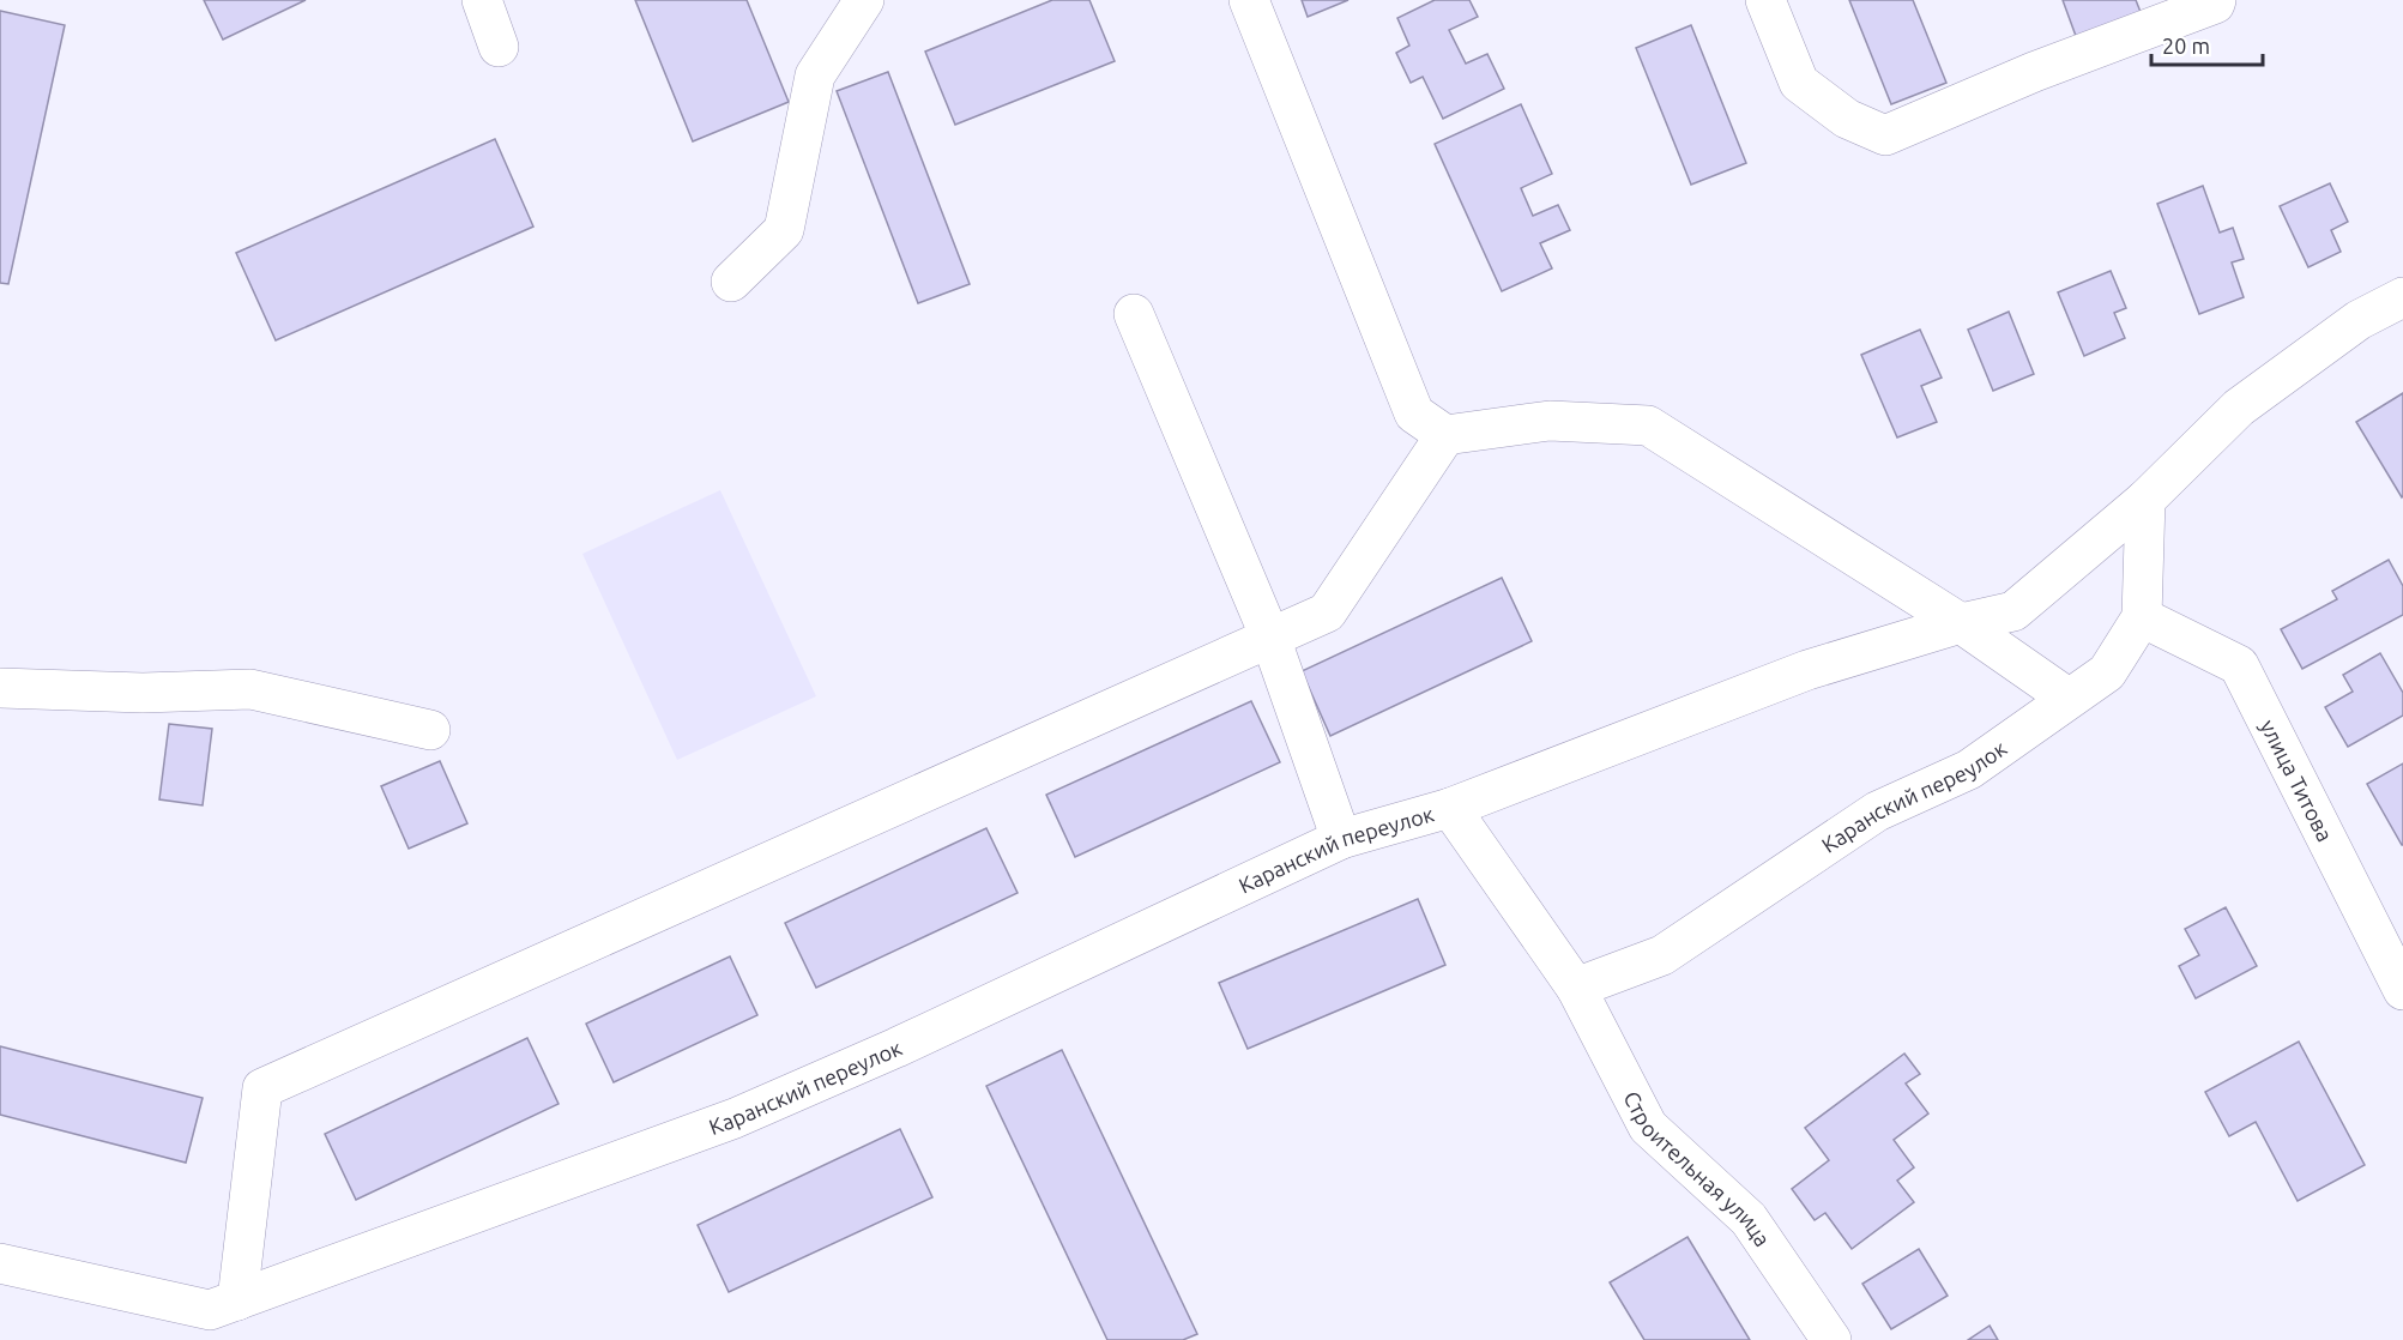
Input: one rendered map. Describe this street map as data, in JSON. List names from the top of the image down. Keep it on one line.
{"streets":{"street":["улица Титова","Каранский переулок","Строительная улица"]},"crossings":[["улица Титова","Каранский переулок"],["Каранский переулок","Строительная улица"]],"scale_bar":"20 m"}
